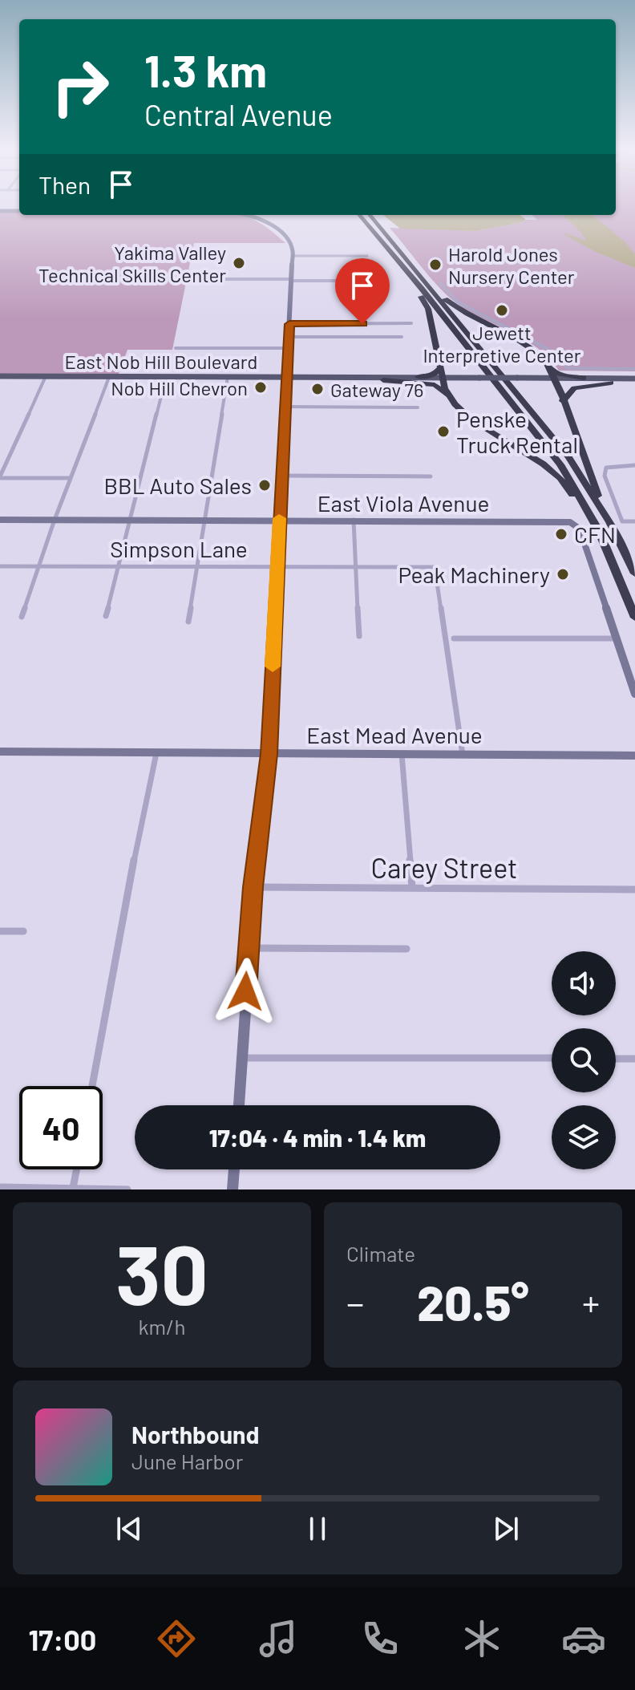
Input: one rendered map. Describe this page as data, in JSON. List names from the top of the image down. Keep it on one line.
{"streets":{"main road":["East Nob Hill Boulevard"],"street":["East Viola Avenue","Simpson Lane","East Mead Avenue","Carey Street"]},"crossings":[["Simpson Lane","East Mead Avenue"]],"places":["Yakima Valley Technical Skills Center","Harold Jones Nursery Center","Jewett Interpretive Center","Nob Hill Chevron","Gateway 76","Penske Truck Rental","BBL Auto Sales","CFN","Peak Machinery"],"page":{"turn":["1.3 km","Central Avenue"],"then":"Then","limit":"40","trip":"17:04 · 4 min · 1.4 km","tile":[["30","km/h"],"Climate"],"heat":["−","20.5°","+"],"song":["Northbound","June Harbor"],"tabs":"17:00"}}
